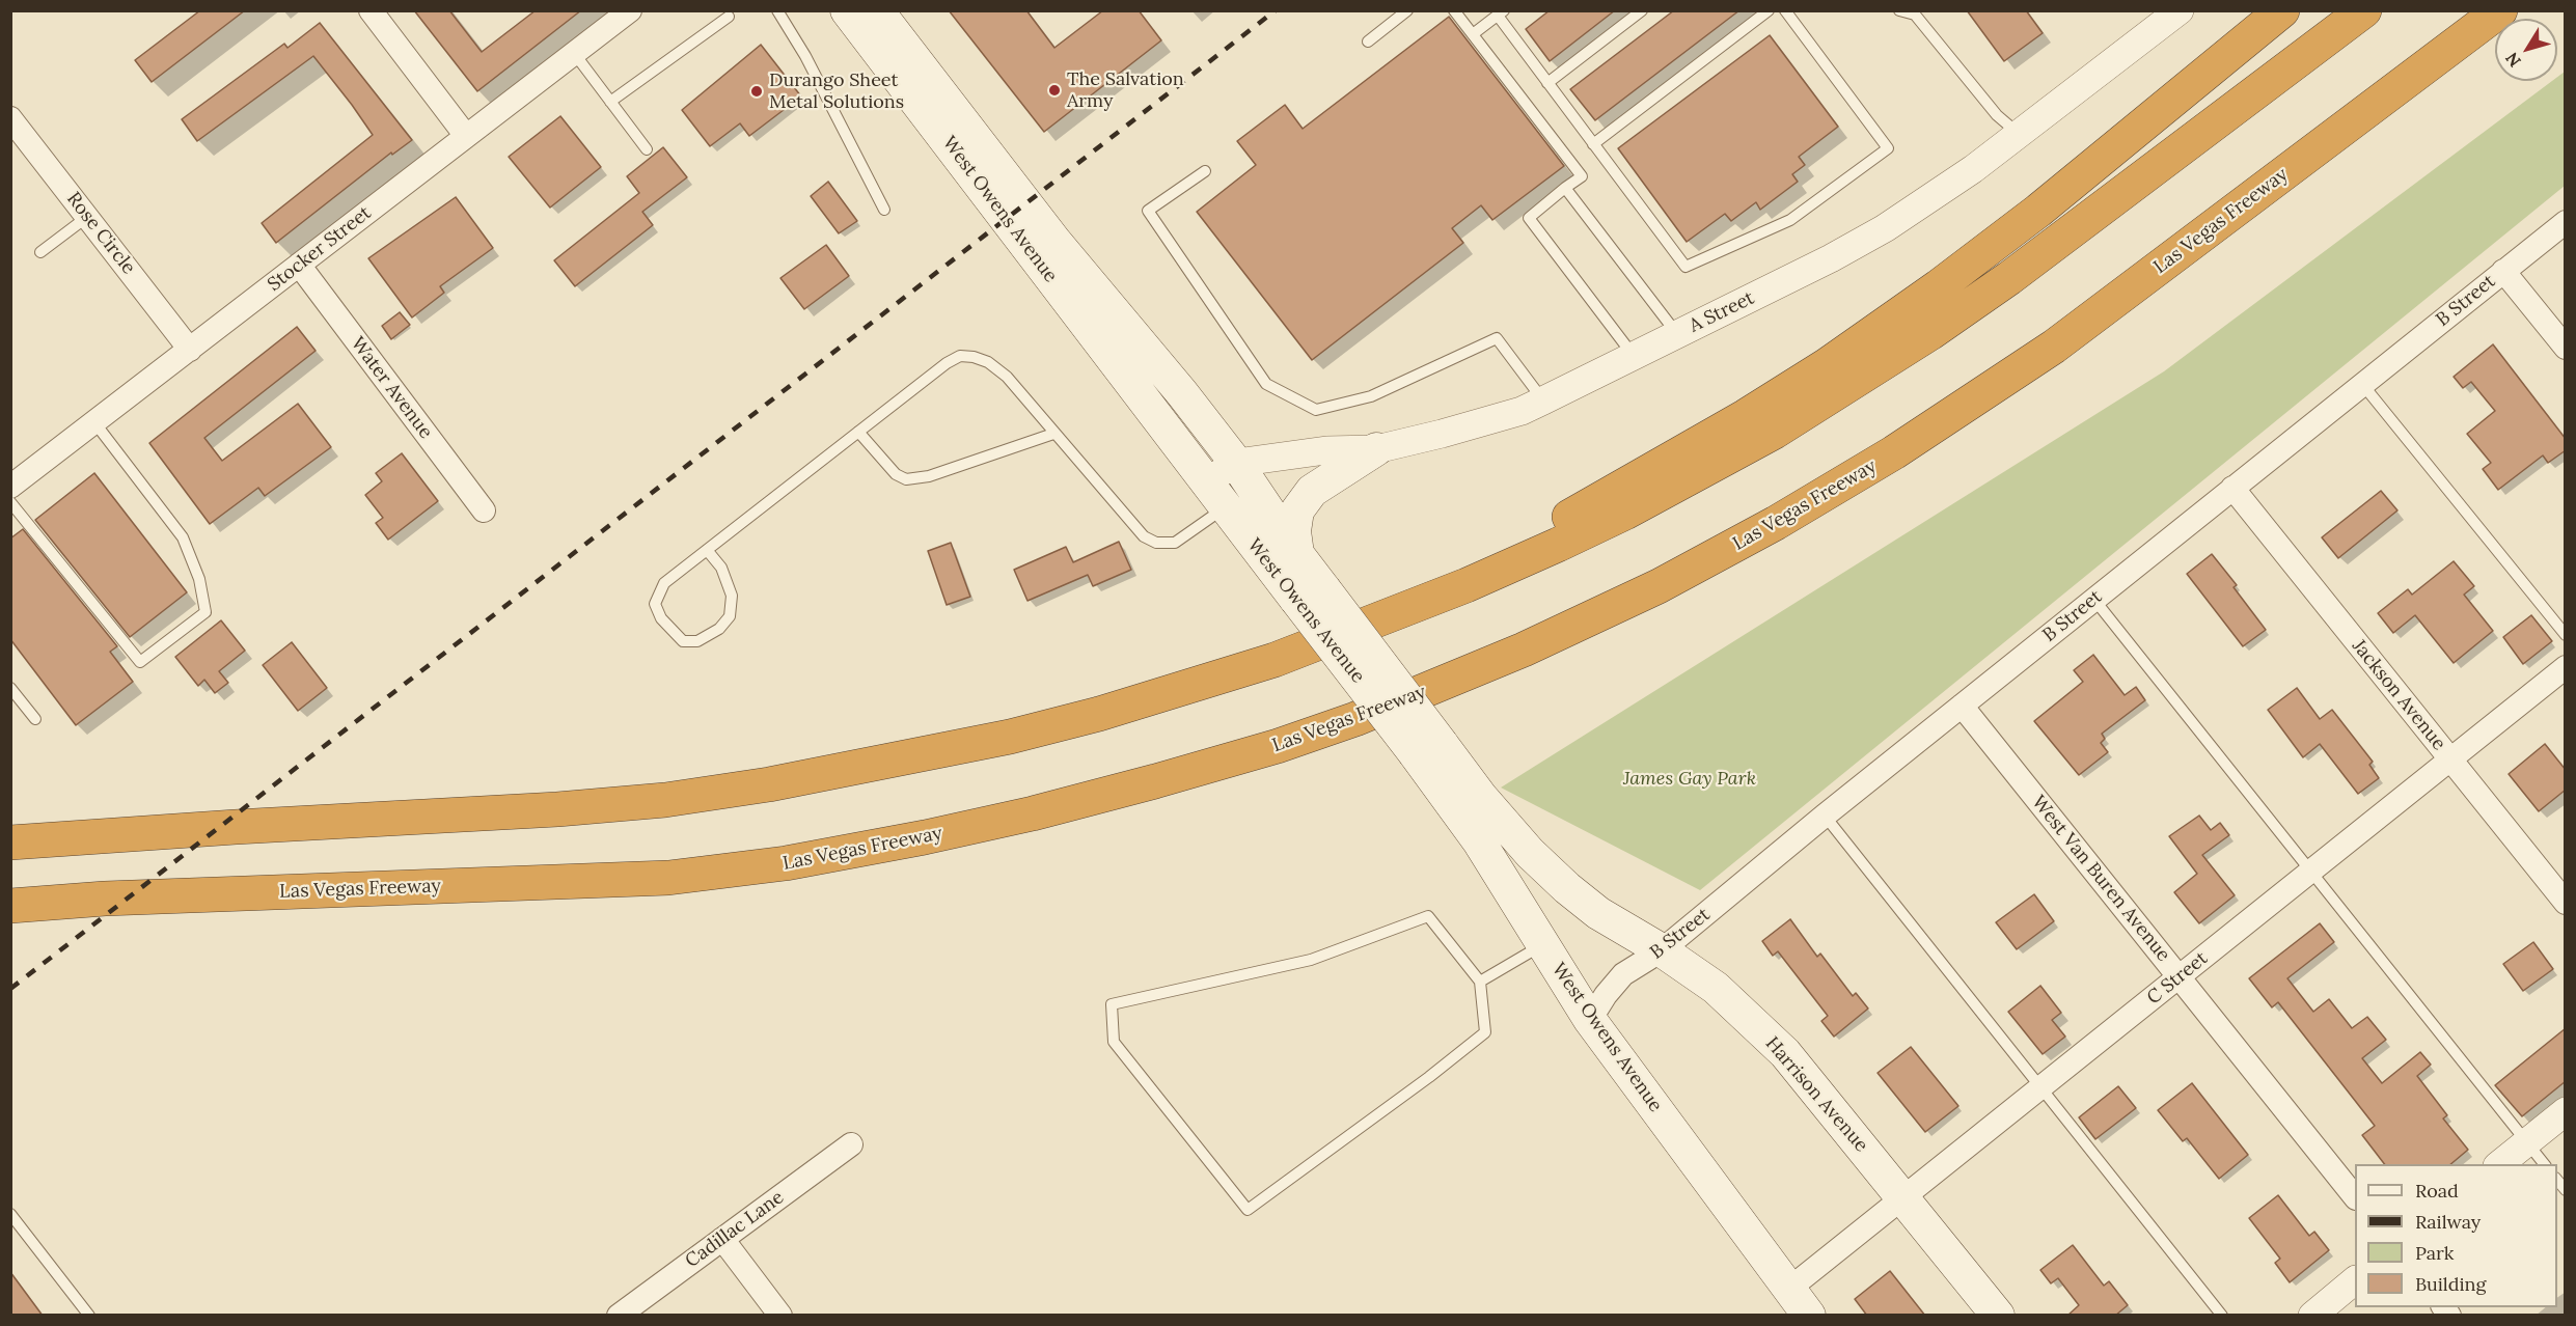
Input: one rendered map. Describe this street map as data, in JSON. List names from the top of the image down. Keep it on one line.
{"streets":{"highway":["Las Vegas Freeway"],"main road":["West Owens Avenue","Harrison Avenue"],"street":["Rose Circle","Stocker Street","B Street","A Street","Water Avenue","Jackson Avenue","West Van Buren Avenue","C Street","Cadillac Lane"]},"crossings":[["West Owens Avenue","B Street"],["West Owens Avenue","A Street"],["West Owens Avenue","C Street"],["West Owens Avenue","Harrison Avenue"],["Rose Circle","Stocker Street"],["Stocker Street","Water Avenue"],["B Street","Jackson Avenue"],["B Street","West Van Buren Avenue"],["B Street","Harrison Avenue"],["Jackson Avenue","C Street"],["West Van Buren Avenue","C Street"],["C Street","Harrison Avenue"]],"parks":["James Gay Park"],"places":["The Salvation Army","Durango Sheet Metal Solutions"],"legend":["Road","Railway","Park","Building"],"north":"bottom left"}
